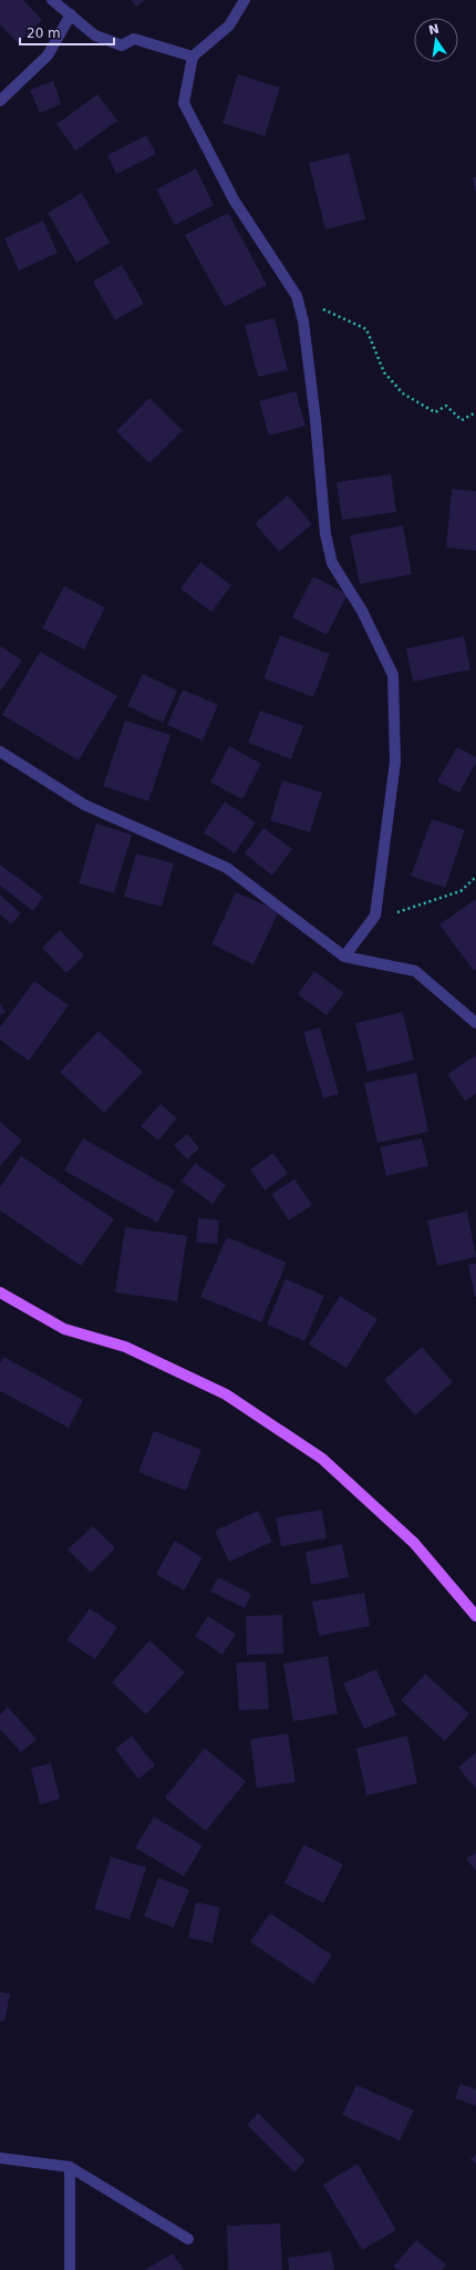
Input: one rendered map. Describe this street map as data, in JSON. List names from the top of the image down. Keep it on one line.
{"scale_bar":"20 m","north":"top"}
